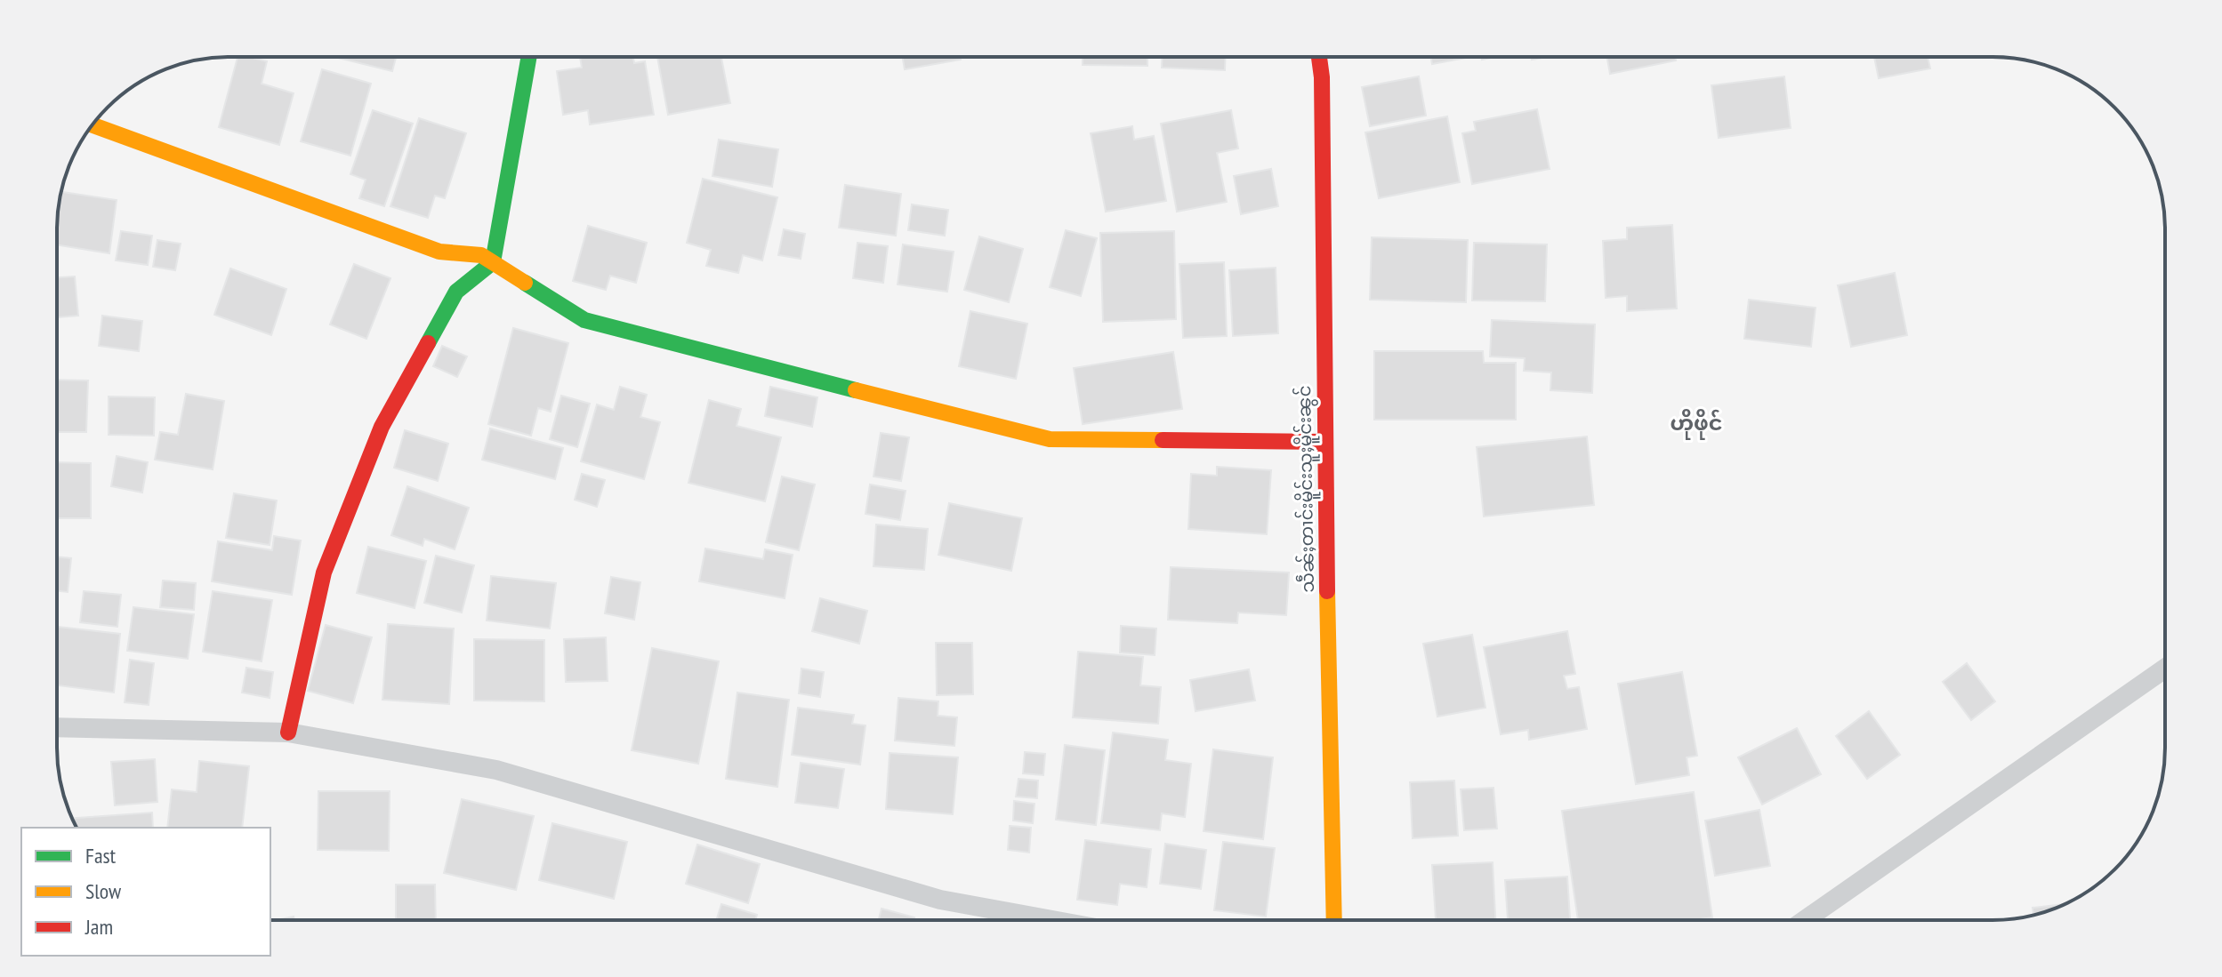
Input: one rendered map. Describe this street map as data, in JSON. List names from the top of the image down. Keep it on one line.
{"streets":{"street":["သဵၼ်ႈတၢင်းမိူင်းသူႈမိူင်းၼွင်"]},"districts":["ဟိုဖိုင်"],"legend":["Fast","Slow","Jam"]}
